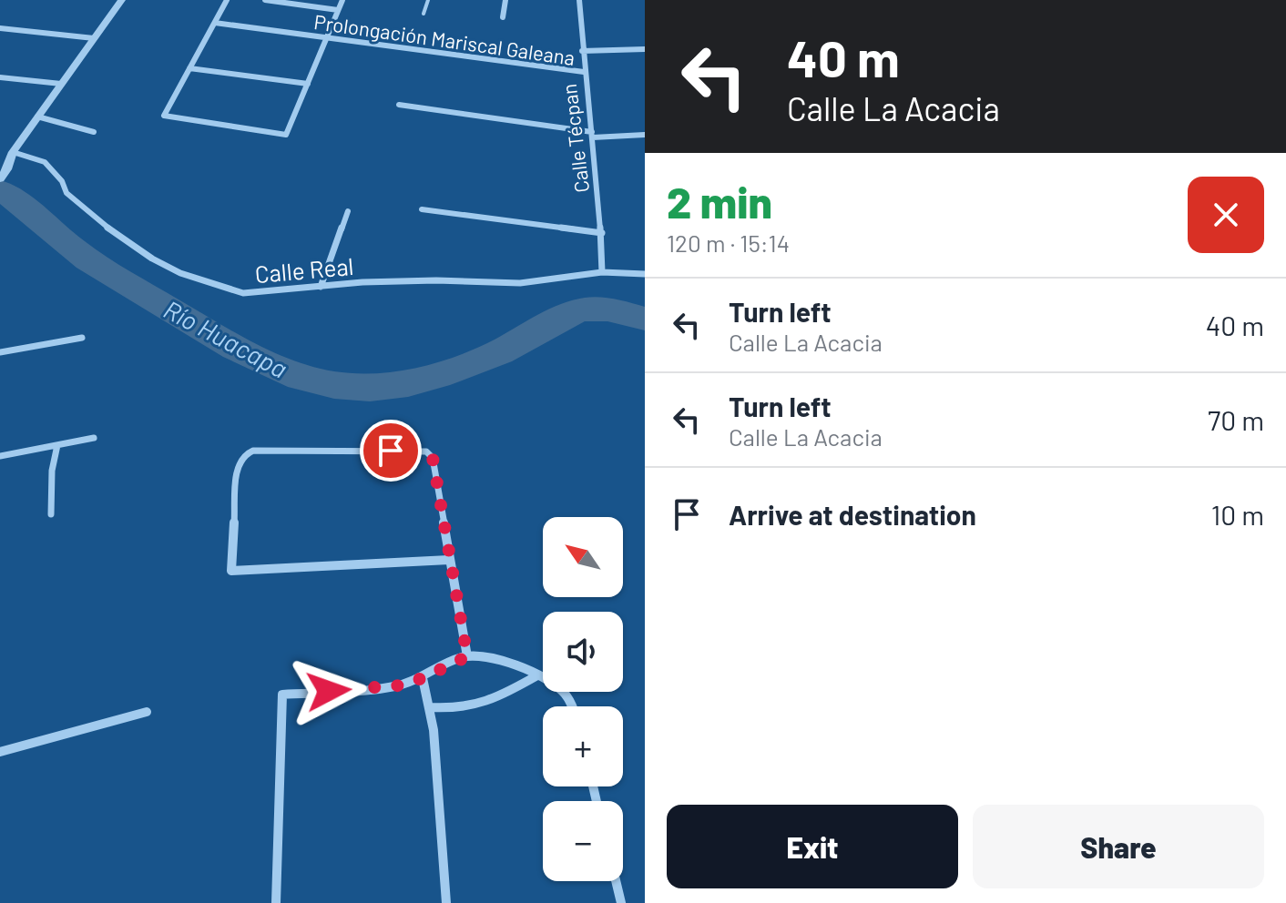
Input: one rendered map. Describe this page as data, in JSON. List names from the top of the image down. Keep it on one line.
{"streets":{"street":["Prolongación Mariscal Galeana","Calle Técpan","Calle Real"]},"crossings":[["Prolongación Mariscal Galeana","Calle Técpan"],["Calle Técpan","Calle Real"]],"water":["Río Huacapa"],"north":"top left","page":{"turn":["40 m","Calle La Acacia"],"heading":["2 min","120 m · 15:14"],"list":[{"name":"Turn left","note":"Calle La Acacia","value":"40 m"},{"name":"Turn left","note":"Calle La Acacia","value":"70 m"},{"name":"Arrive at destination","value":"10 m"}],"map_buttons":["+","−"],"buttons":["Exit","Share"]}}
